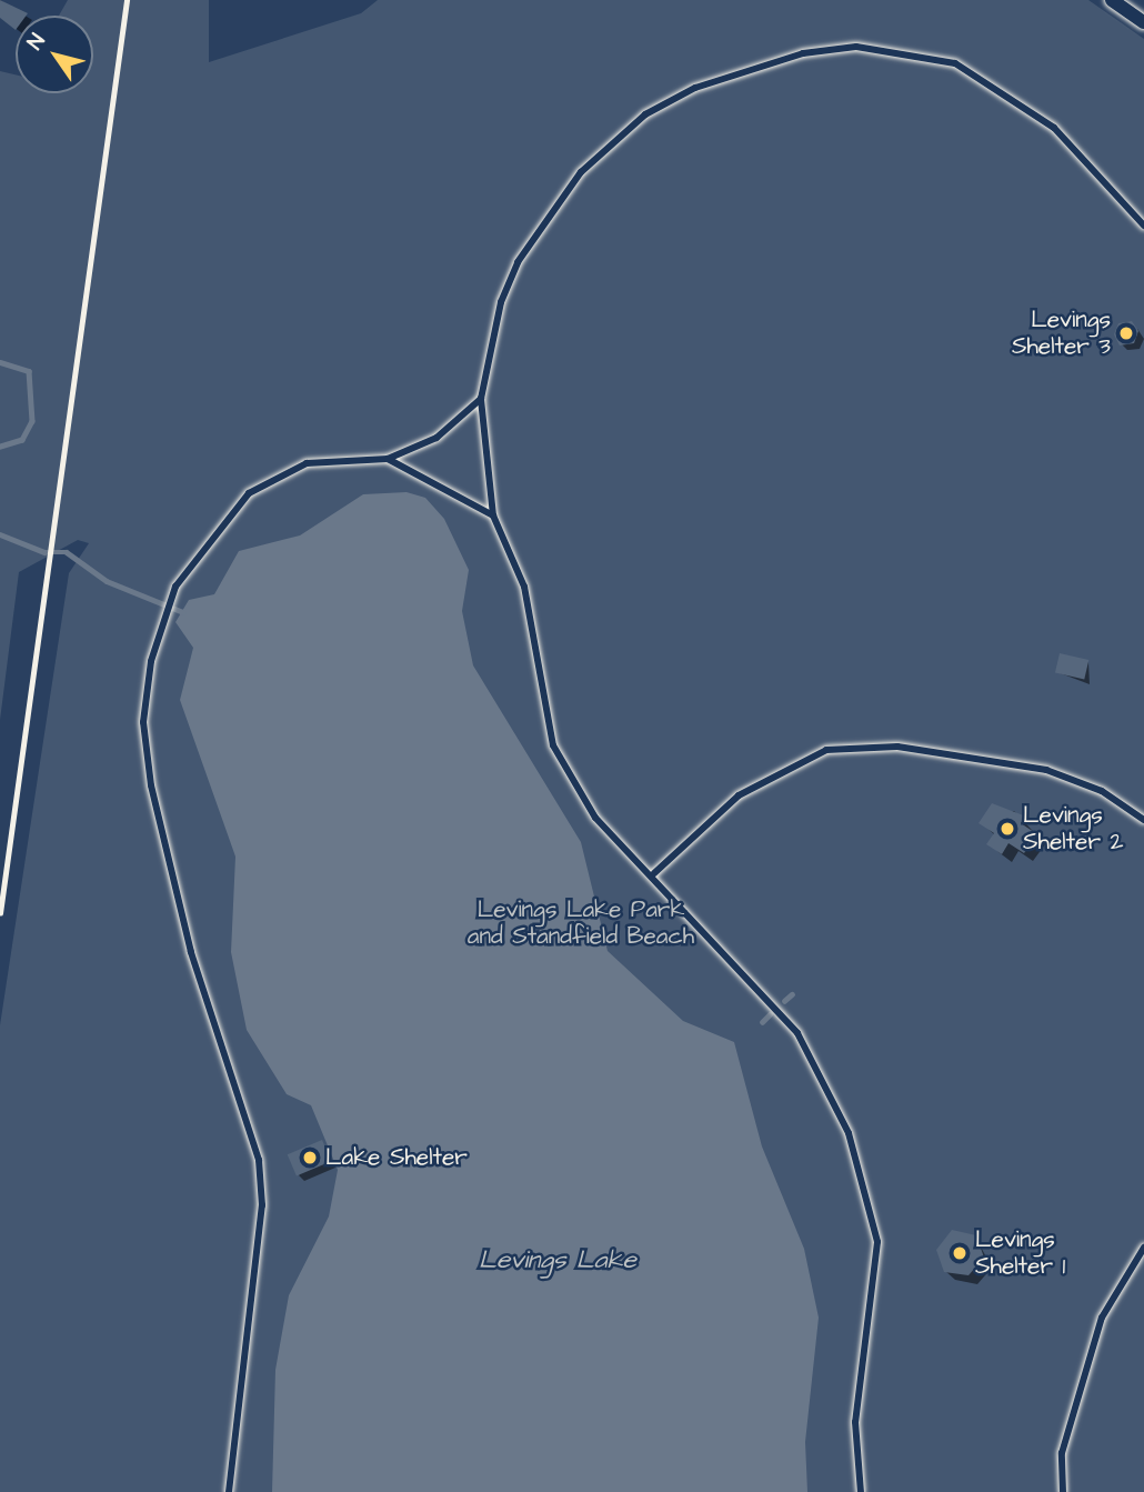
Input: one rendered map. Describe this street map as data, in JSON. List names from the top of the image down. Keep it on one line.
{"water":["Levings Lake"],"parks":["Levings Lake Park and Standfield Beach"],"places":["Levings Shelter 3","Levings Shelter 2","Lake Shelter","Levings Shelter 1"],"north":"top left"}
